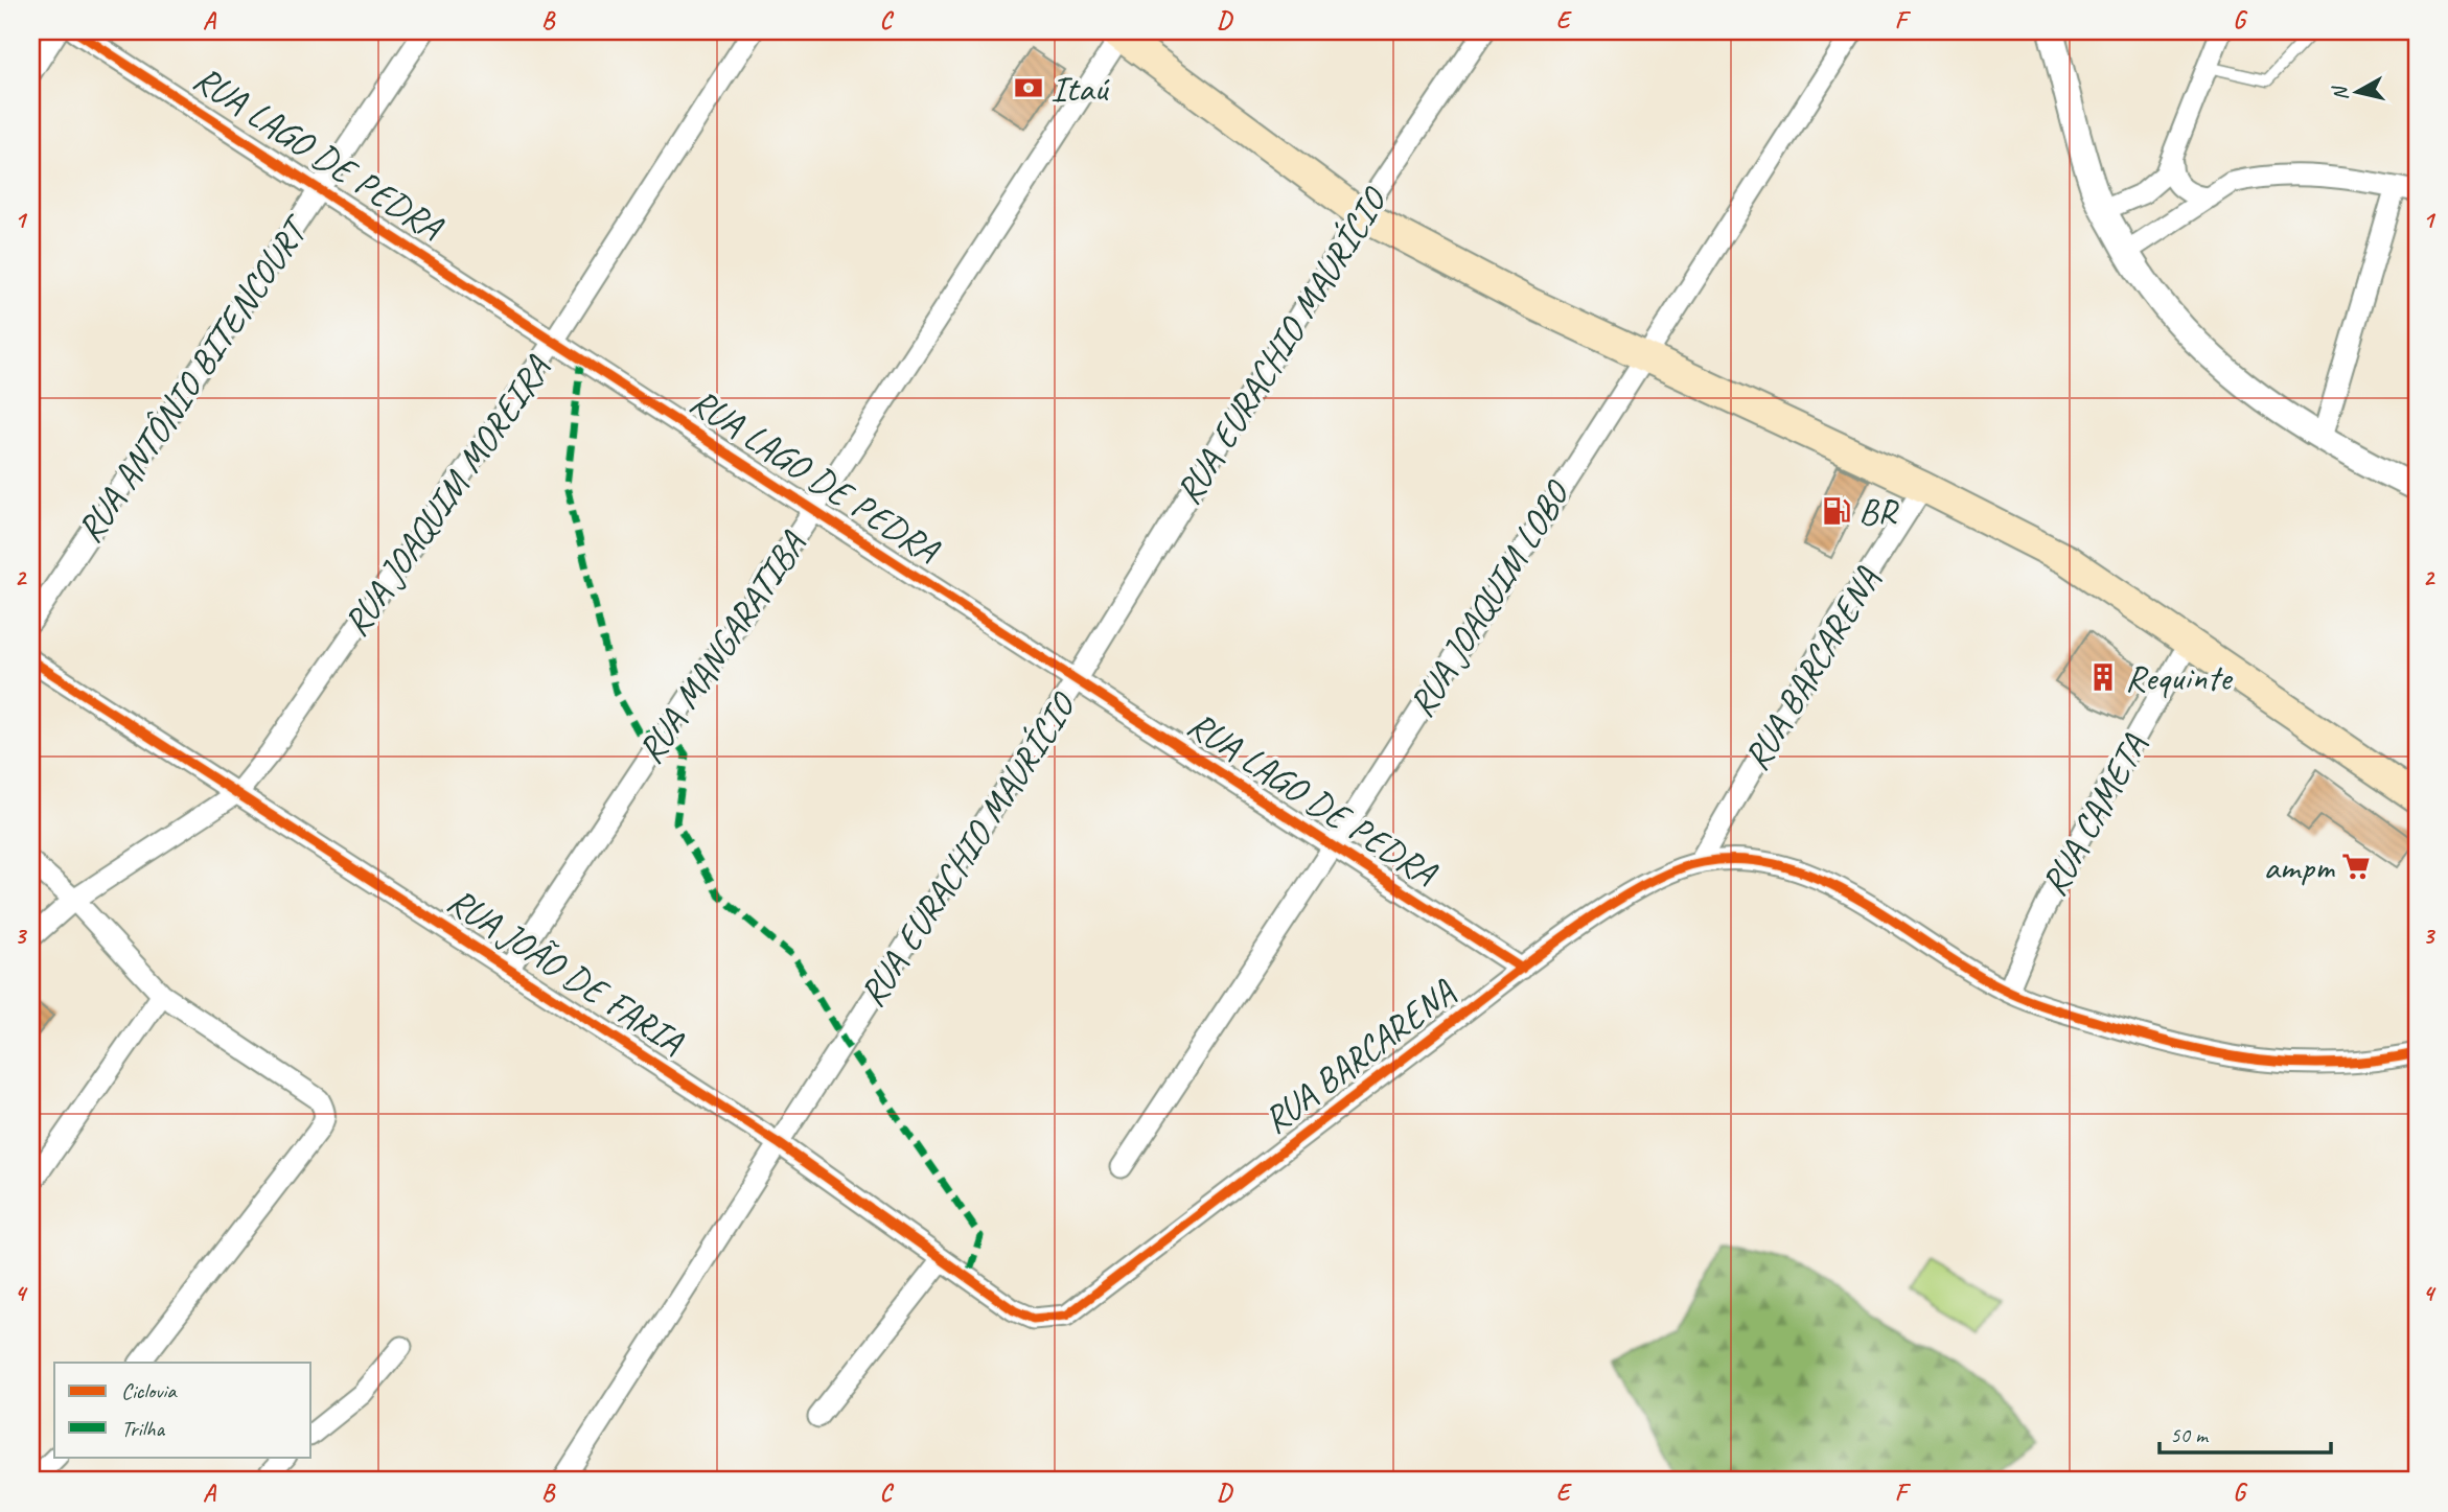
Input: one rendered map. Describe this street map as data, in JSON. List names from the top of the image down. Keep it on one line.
{"streets":{"street":["RUA LAGO DE PEDRA","RUA EURACHIO MAURÍCIO","RUA ANTÔNIO BITENCOURT","RUA JOAQUIM MOREIRA","RUA JOAQUIM LOBO","RUA MANGARATIBA","RUA BARCARENA","RUA CAMETA","RUA JOÃO DE FARIA"]},"crossings":[["RUA LAGO DE PEDRA","RUA EURACHIO MAURÍCIO"],["RUA LAGO DE PEDRA","RUA ANTÔNIO BITENCOURT"],["RUA LAGO DE PEDRA","RUA JOAQUIM MOREIRA"],["RUA LAGO DE PEDRA","RUA JOAQUIM LOBO"],["RUA LAGO DE PEDRA","RUA MANGARATIBA"],["RUA LAGO DE PEDRA","RUA BARCARENA"],["RUA EURACHIO MAURÍCIO","RUA JOÃO DE FARIA"],["RUA JOAQUIM MOREIRA","RUA JOÃO DE FARIA"],["RUA MANGARATIBA","RUA JOÃO DE FARIA"],["RUA BARCARENA","RUA JOÃO DE FARIA"]],"places":{"bank":["Itaú"],"fuel station":["BR"],"building":["Requinte"],"supermarket":["ampm"]},"legend":["Ciclovia","Trilha"],"scale_bar":"50 m","north":"left","grid":{"columns":["A","B","C","D","E","F","G"],"rows":["1","2","3","4"]}}
